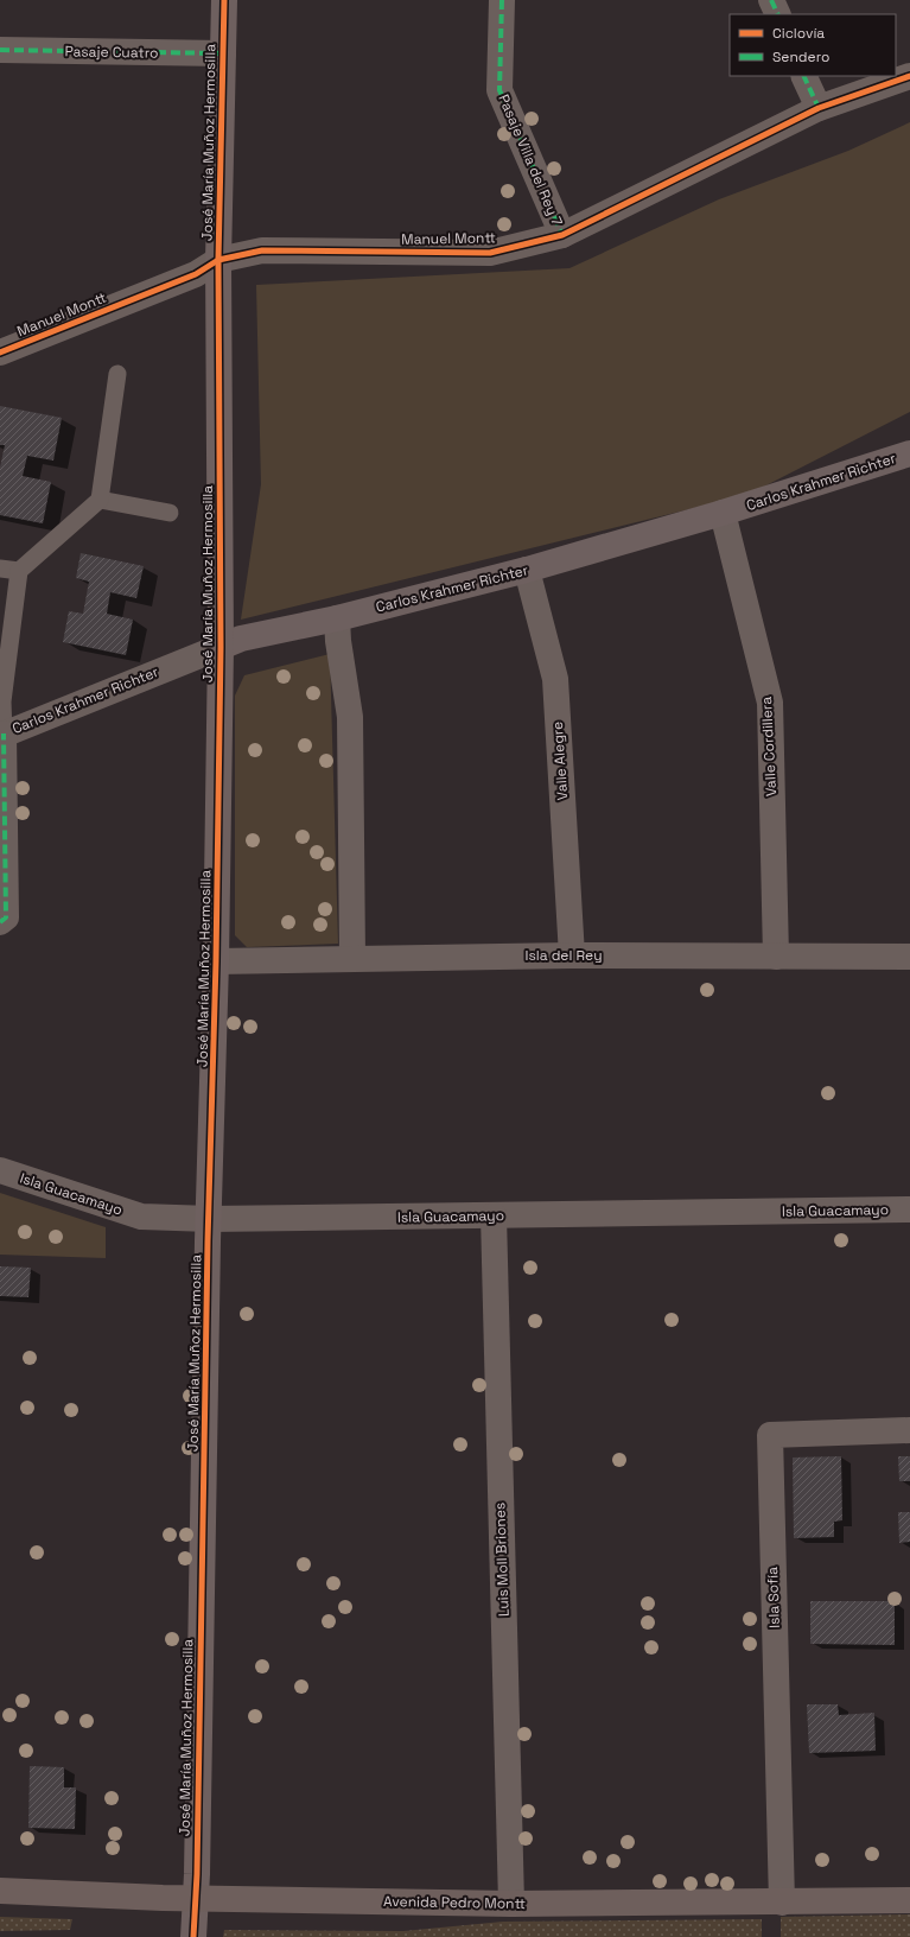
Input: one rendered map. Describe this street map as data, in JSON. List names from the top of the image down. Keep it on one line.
{"streets":{"main road":["Avenida Pedro Montt"],"street":["Pasaje Cuatro","José María Muñoz Hermosilla","Pasaje Villa del Rey 7","Manuel Montt","Carlos Krahmer Richter","Valle Cordillera","Valle Alegre","Isla del Rey","Isla Guacamayo","Luis Moll Briones","Isla Sofía"]},"crossings":[["Pasaje Cuatro","José María Muñoz Hermosilla"],["José María Muñoz Hermosilla","Manuel Montt"],["José María Muñoz Hermosilla","Carlos Krahmer Richter"],["José María Muñoz Hermosilla","Isla del Rey"],["José María Muñoz Hermosilla","Isla Guacamayo"],["José María Muñoz Hermosilla","Avenida Pedro Montt"],["Pasaje Villa del Rey 7","Manuel Montt"],["Carlos Krahmer Richter","Valle Cordillera"],["Carlos Krahmer Richter","Valle Alegre"],["Valle Cordillera","Isla del Rey"],["Valle Alegre","Isla del Rey"],["Isla Guacamayo","Luis Moll Briones"],["Luis Moll Briones","Avenida Pedro Montt"],["Isla Sofía","Avenida Pedro Montt"]],"legend":["Ciclovía","Sendero"]}
